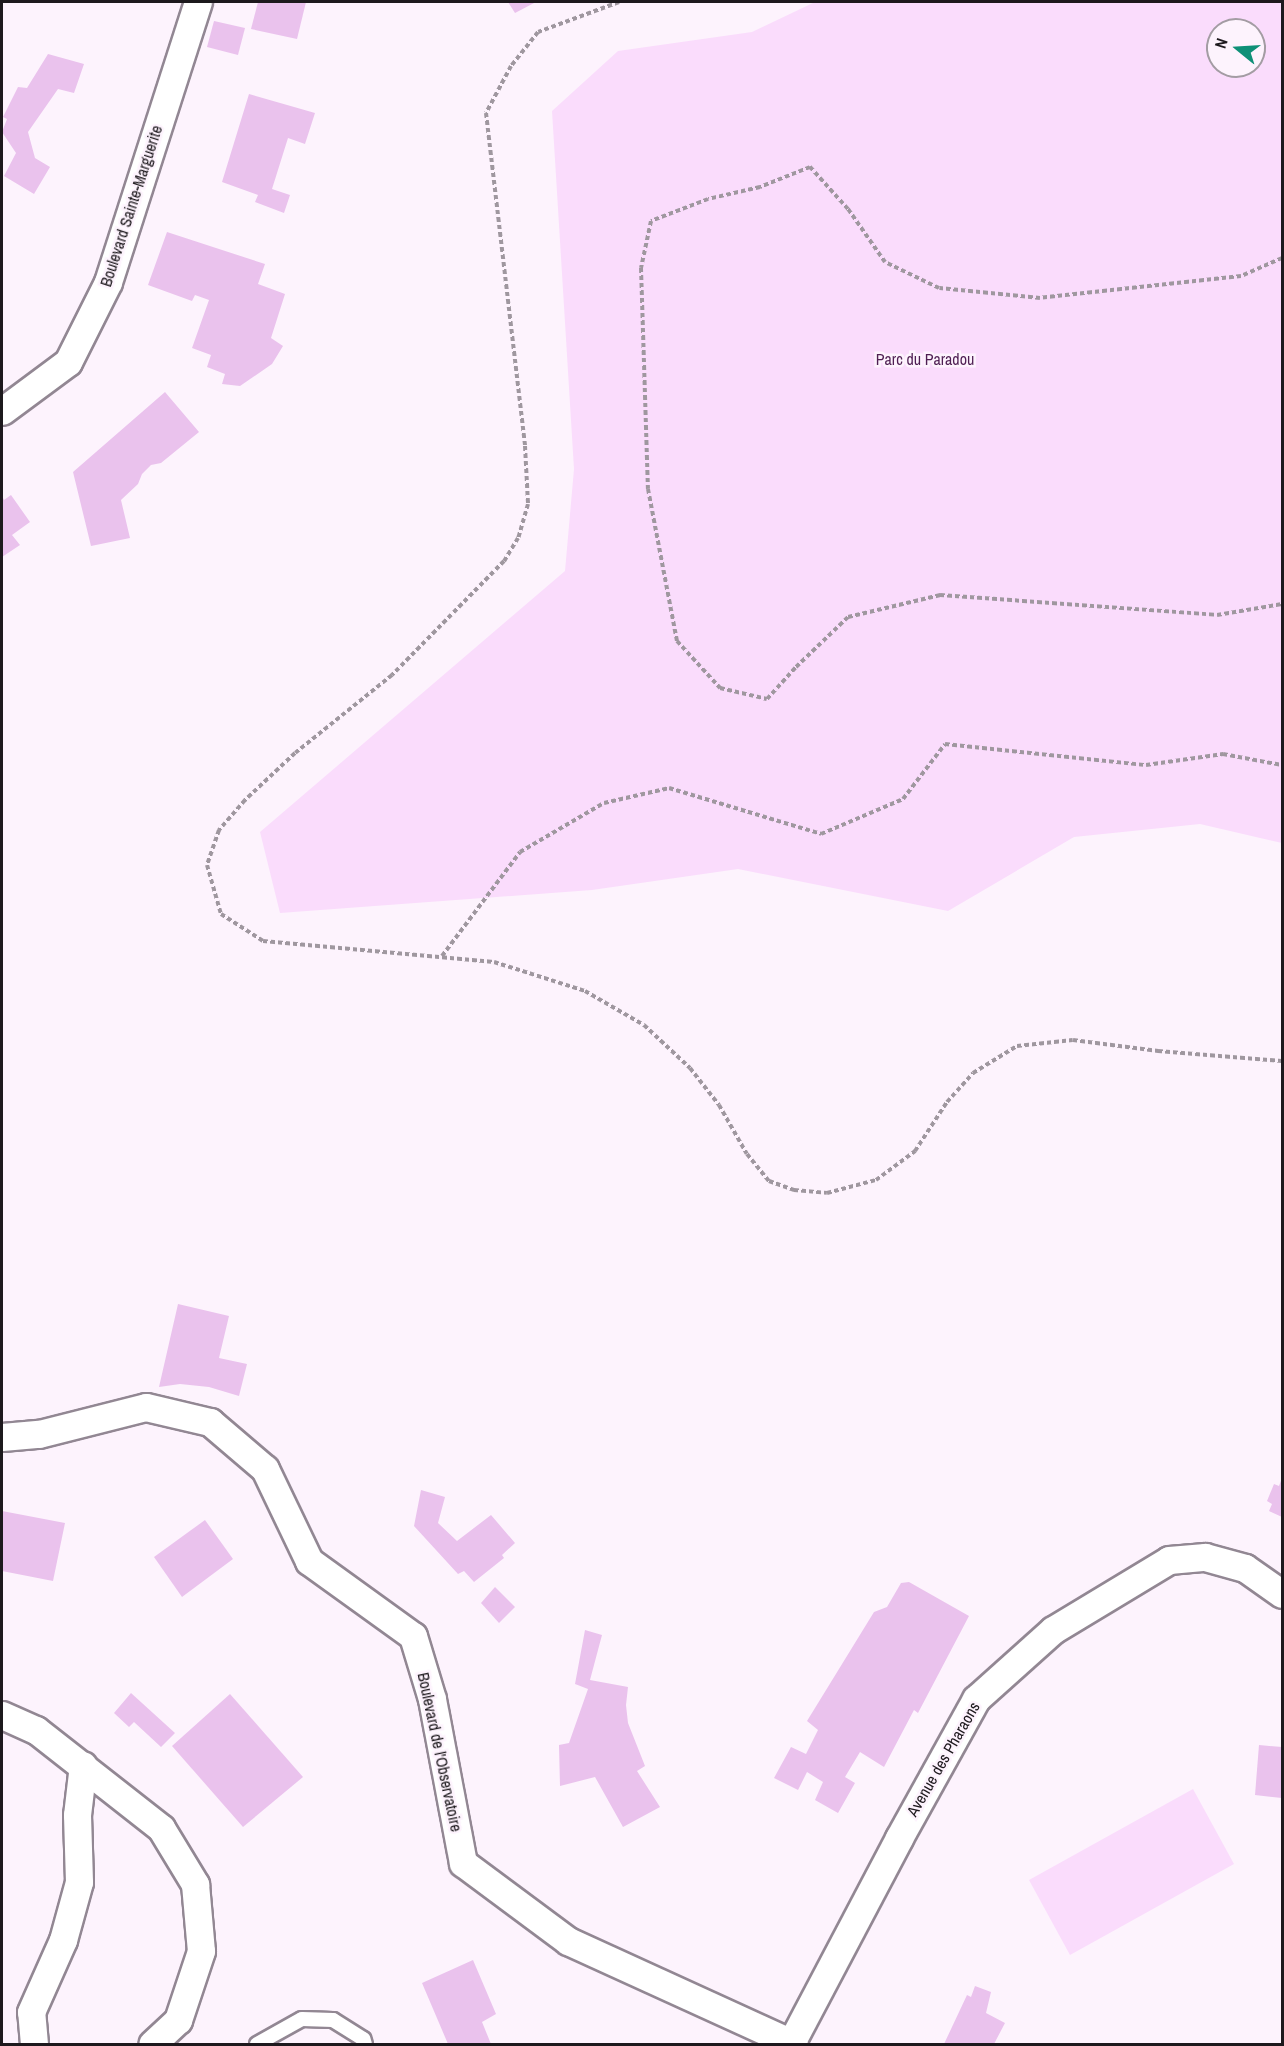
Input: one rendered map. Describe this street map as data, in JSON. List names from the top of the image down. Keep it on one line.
{"streets":{"street":["Boulevard Sainte-Marguerite","Boulevard de l'Observatoire","Avenue des Pharaons"]},"crossings":[["Boulevard de l'Observatoire","Avenue des Pharaons"]],"parks":["Parc du Paradou"],"north":"left"}
